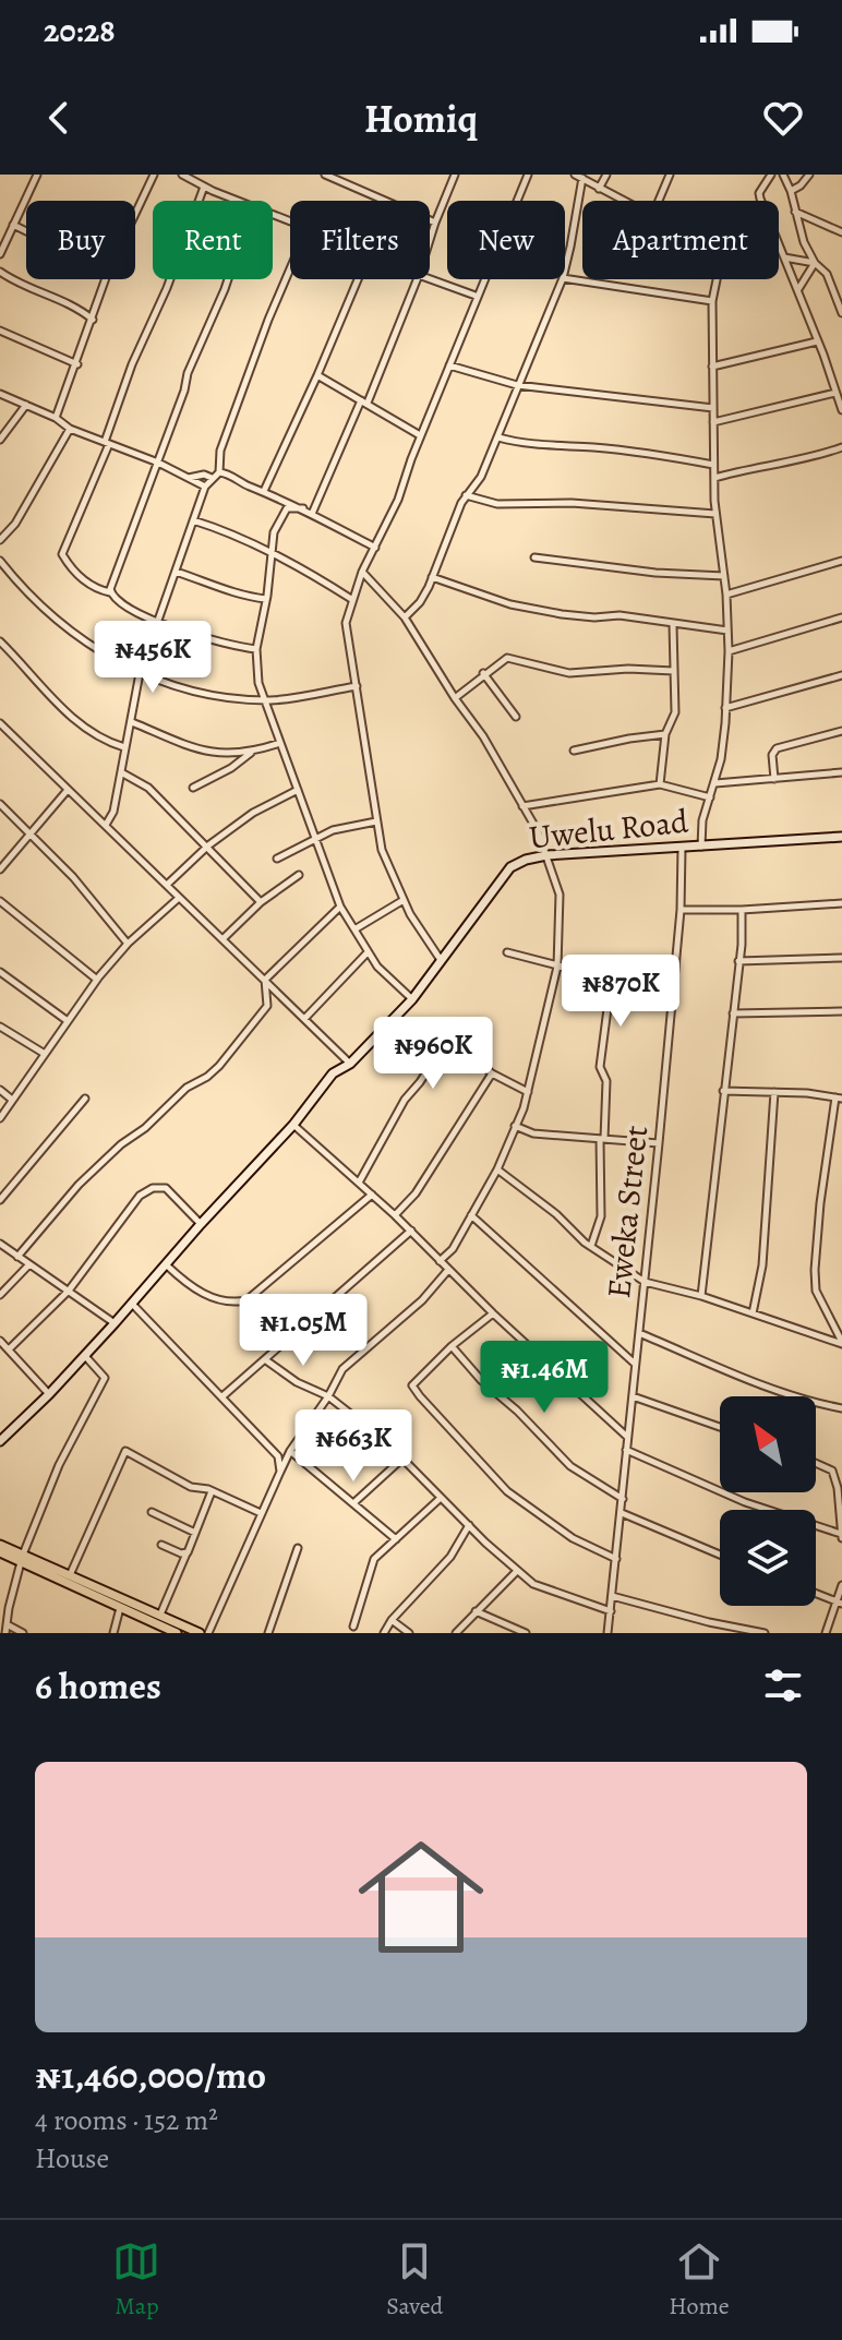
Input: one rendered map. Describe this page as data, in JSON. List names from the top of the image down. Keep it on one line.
{"streets":{"street":["Uwelu Road","Eweka Street"]},"crossings":[["Uwelu Road","Eweka Street"]],"north":"top left","page":{"status":"20:28","header":"Homiq","chip":["Buy","Rent","Filters","New","Apartment"],"price":["₦456K","₦870K","₦960K","₦1.05M","₦1.46M","₦663K"],"heading":"6 homes","list":[{"name":"₦1,460,000/mo","note":"4 rooms · 152 m² · House"}],"tabs":["Map","Saved","Home"]}}
